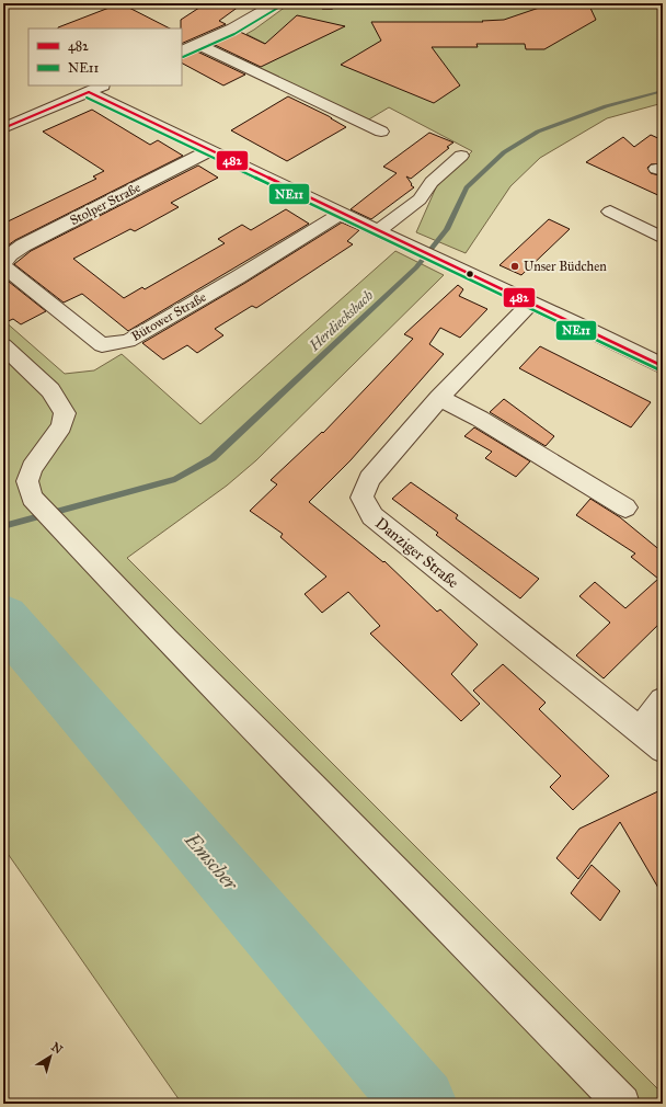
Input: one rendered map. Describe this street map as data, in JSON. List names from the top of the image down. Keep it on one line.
{"streets":{"street":["Stolper Straße","Bütower Straße","Danziger Straße"]},"water":["Herdiecksbach","Emscher"],"places":["Unser Büdchen"],"lines":["transit line NE11","transit line 482"],"legend":["482","NE11"],"north":"top right"}
